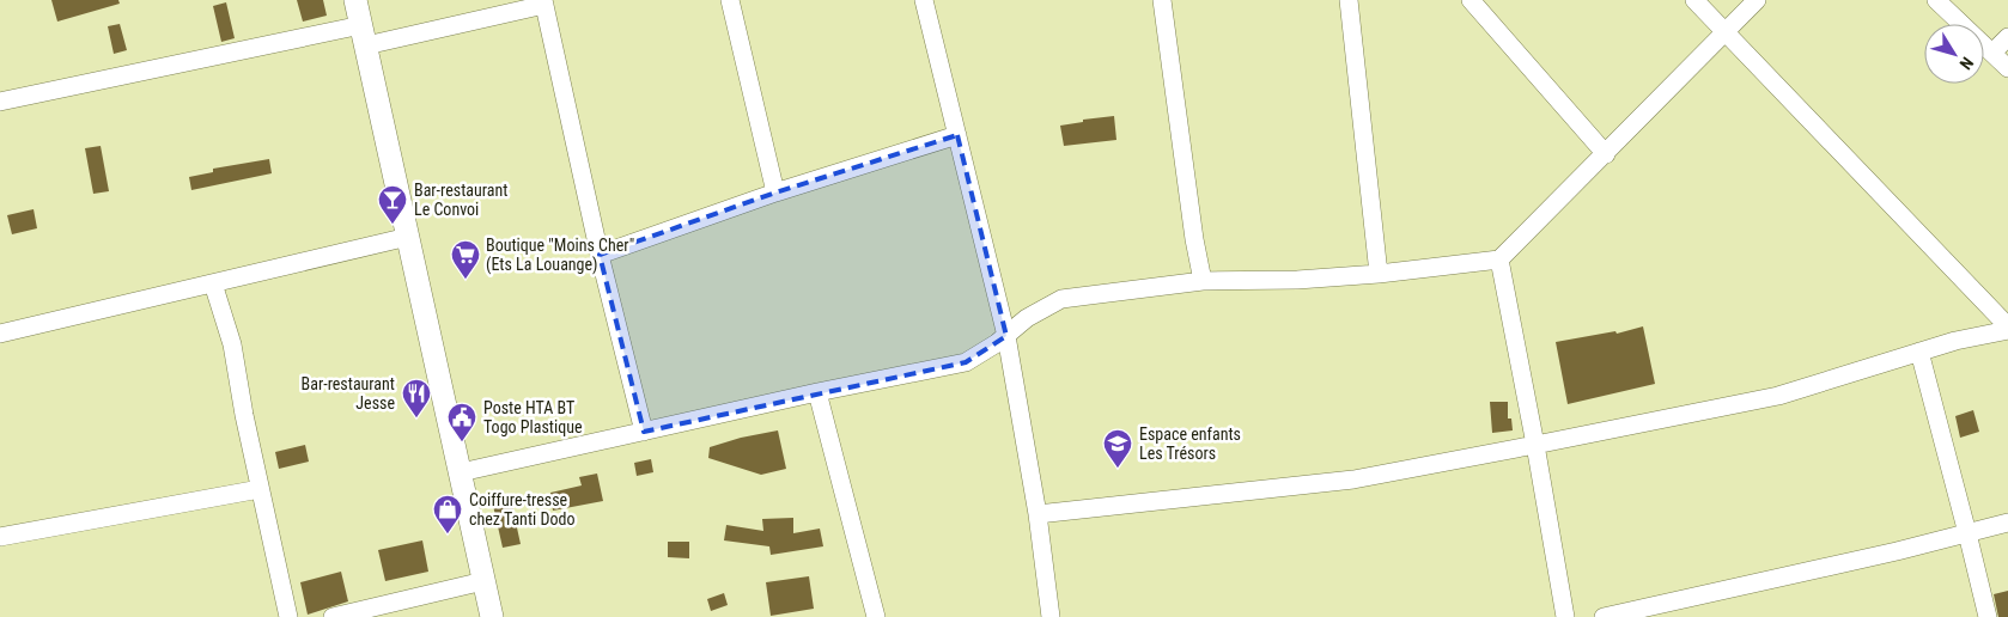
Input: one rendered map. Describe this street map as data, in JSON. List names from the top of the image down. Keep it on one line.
{"places":{"bar":["Bar-restaurant Le Convoi"],"supermarket":["Boutique \"Moins Cher\" (Ets La Louange)"],"restaurant":["Bar-restaurant Jesse"],"public building":["Poste HTA BT Togo Plastique"],"school or university":["Espace enfants Les Trésors"],"shop":["Coiffure-tresse chez Tanti Dodo"]},"north":"bottom right"}
